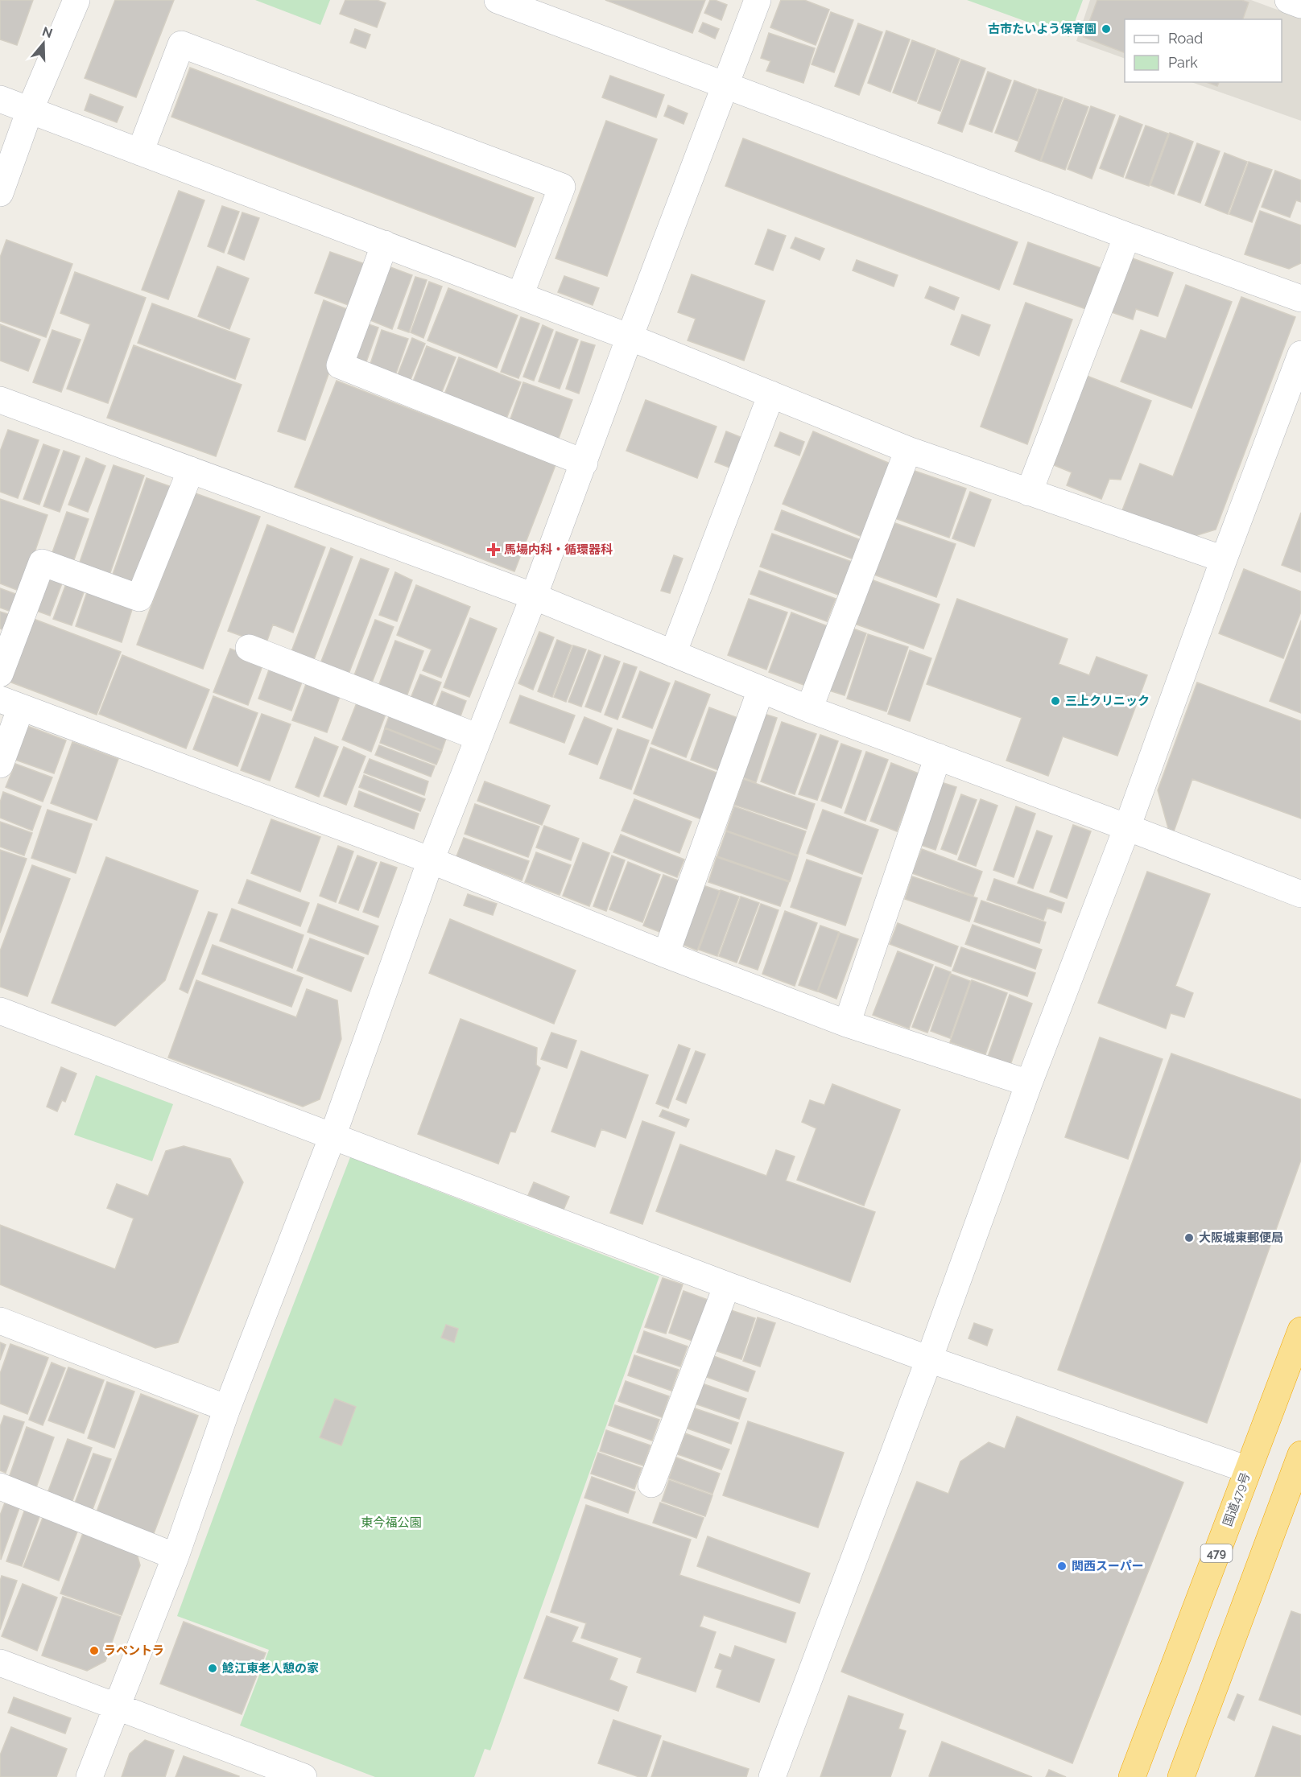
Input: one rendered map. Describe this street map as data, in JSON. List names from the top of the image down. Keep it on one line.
{"streets":{"highway":["国道479号","479"]},"parks":["東今福公園"],"places":{"other":["古市たいよう保育園","三上クリニック","大阪城東郵便局","関西スーパー","ラペントラ","鯰江東老人憩の家"],"health":["馬場内科・循環器科"]},"legend":["Road","Park"],"north":"top"}
